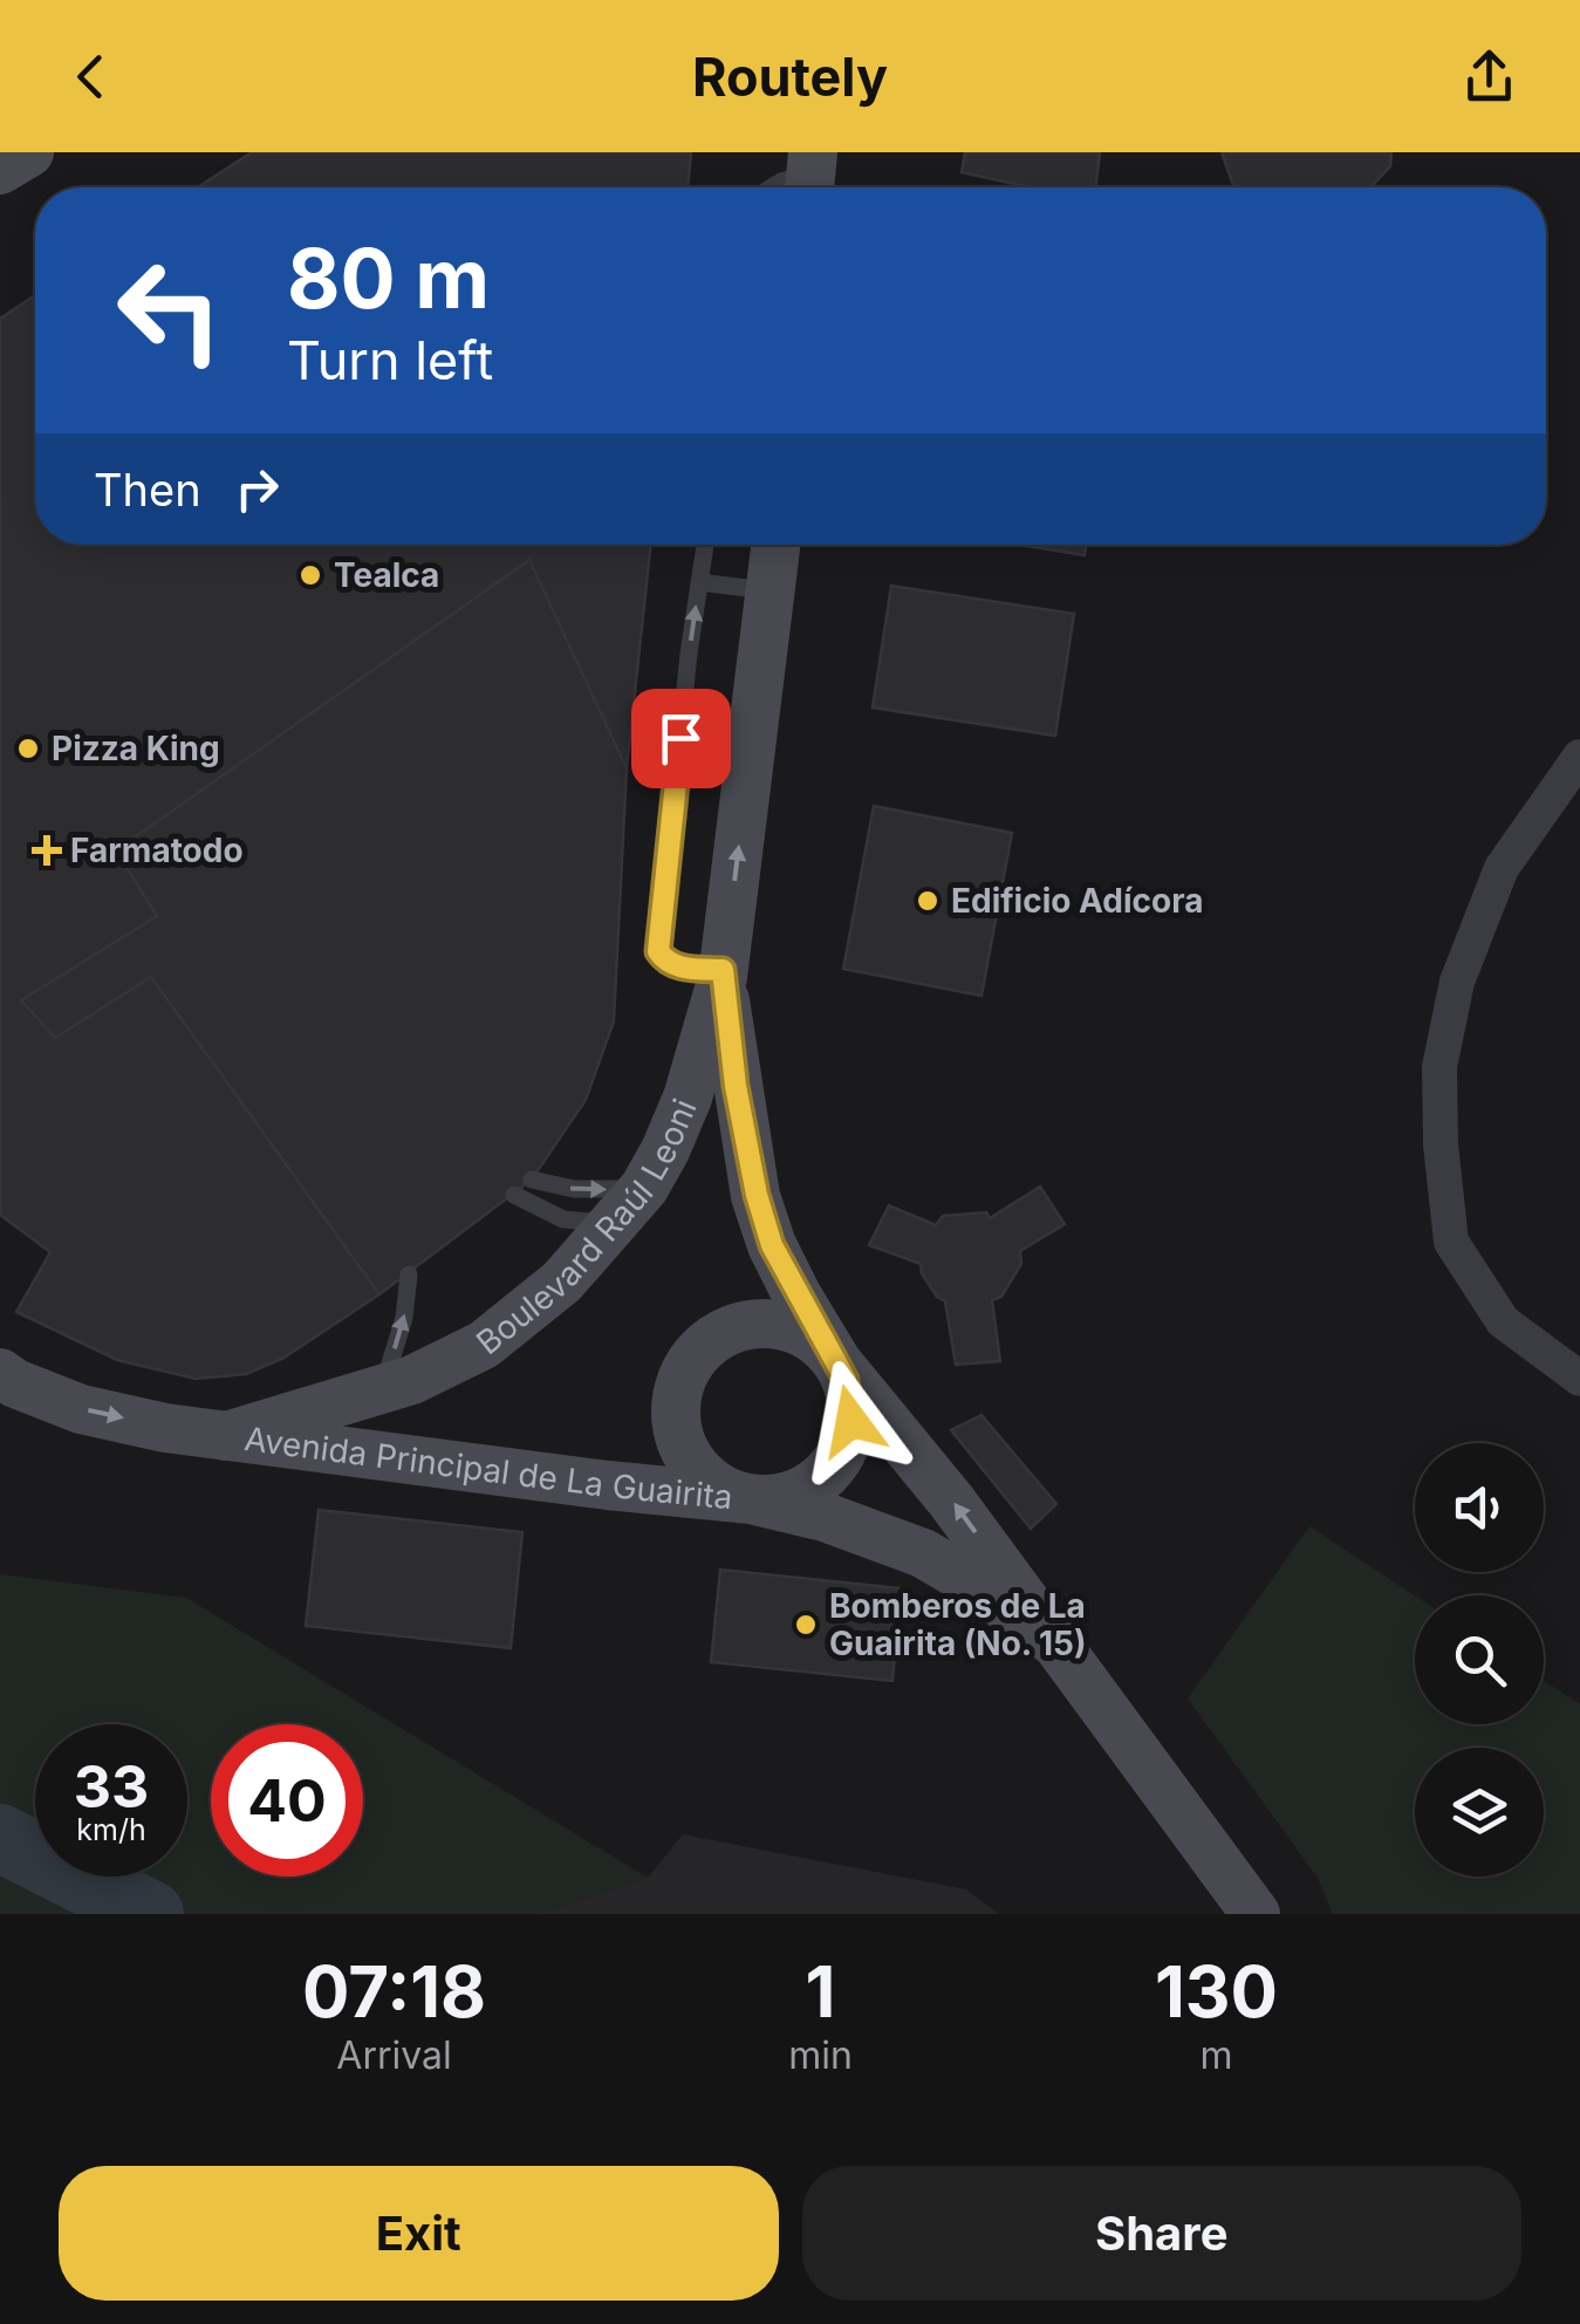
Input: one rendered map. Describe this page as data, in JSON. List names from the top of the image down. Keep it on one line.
{"streets":{"street":["Boulevard Raúl Leoni","Avenida Principal de La Guairita"]},"crossings":[["Boulevard Raúl Leoni","Avenida Principal de La Guairita"]],"places":{"other":["Tealca","Pizza King","Edificio Adícora","Bomberos de La Guairita (No. 15)"],"health":["Farmatodo"]},"page":{"header":"Routely","turn":["80 m","Turn left"],"then":"Then","speed":"33 km/h","limit":"40","eta":["07:18","Arrival","1","min","130","m"],"buttons":["Exit","Share"]}}
